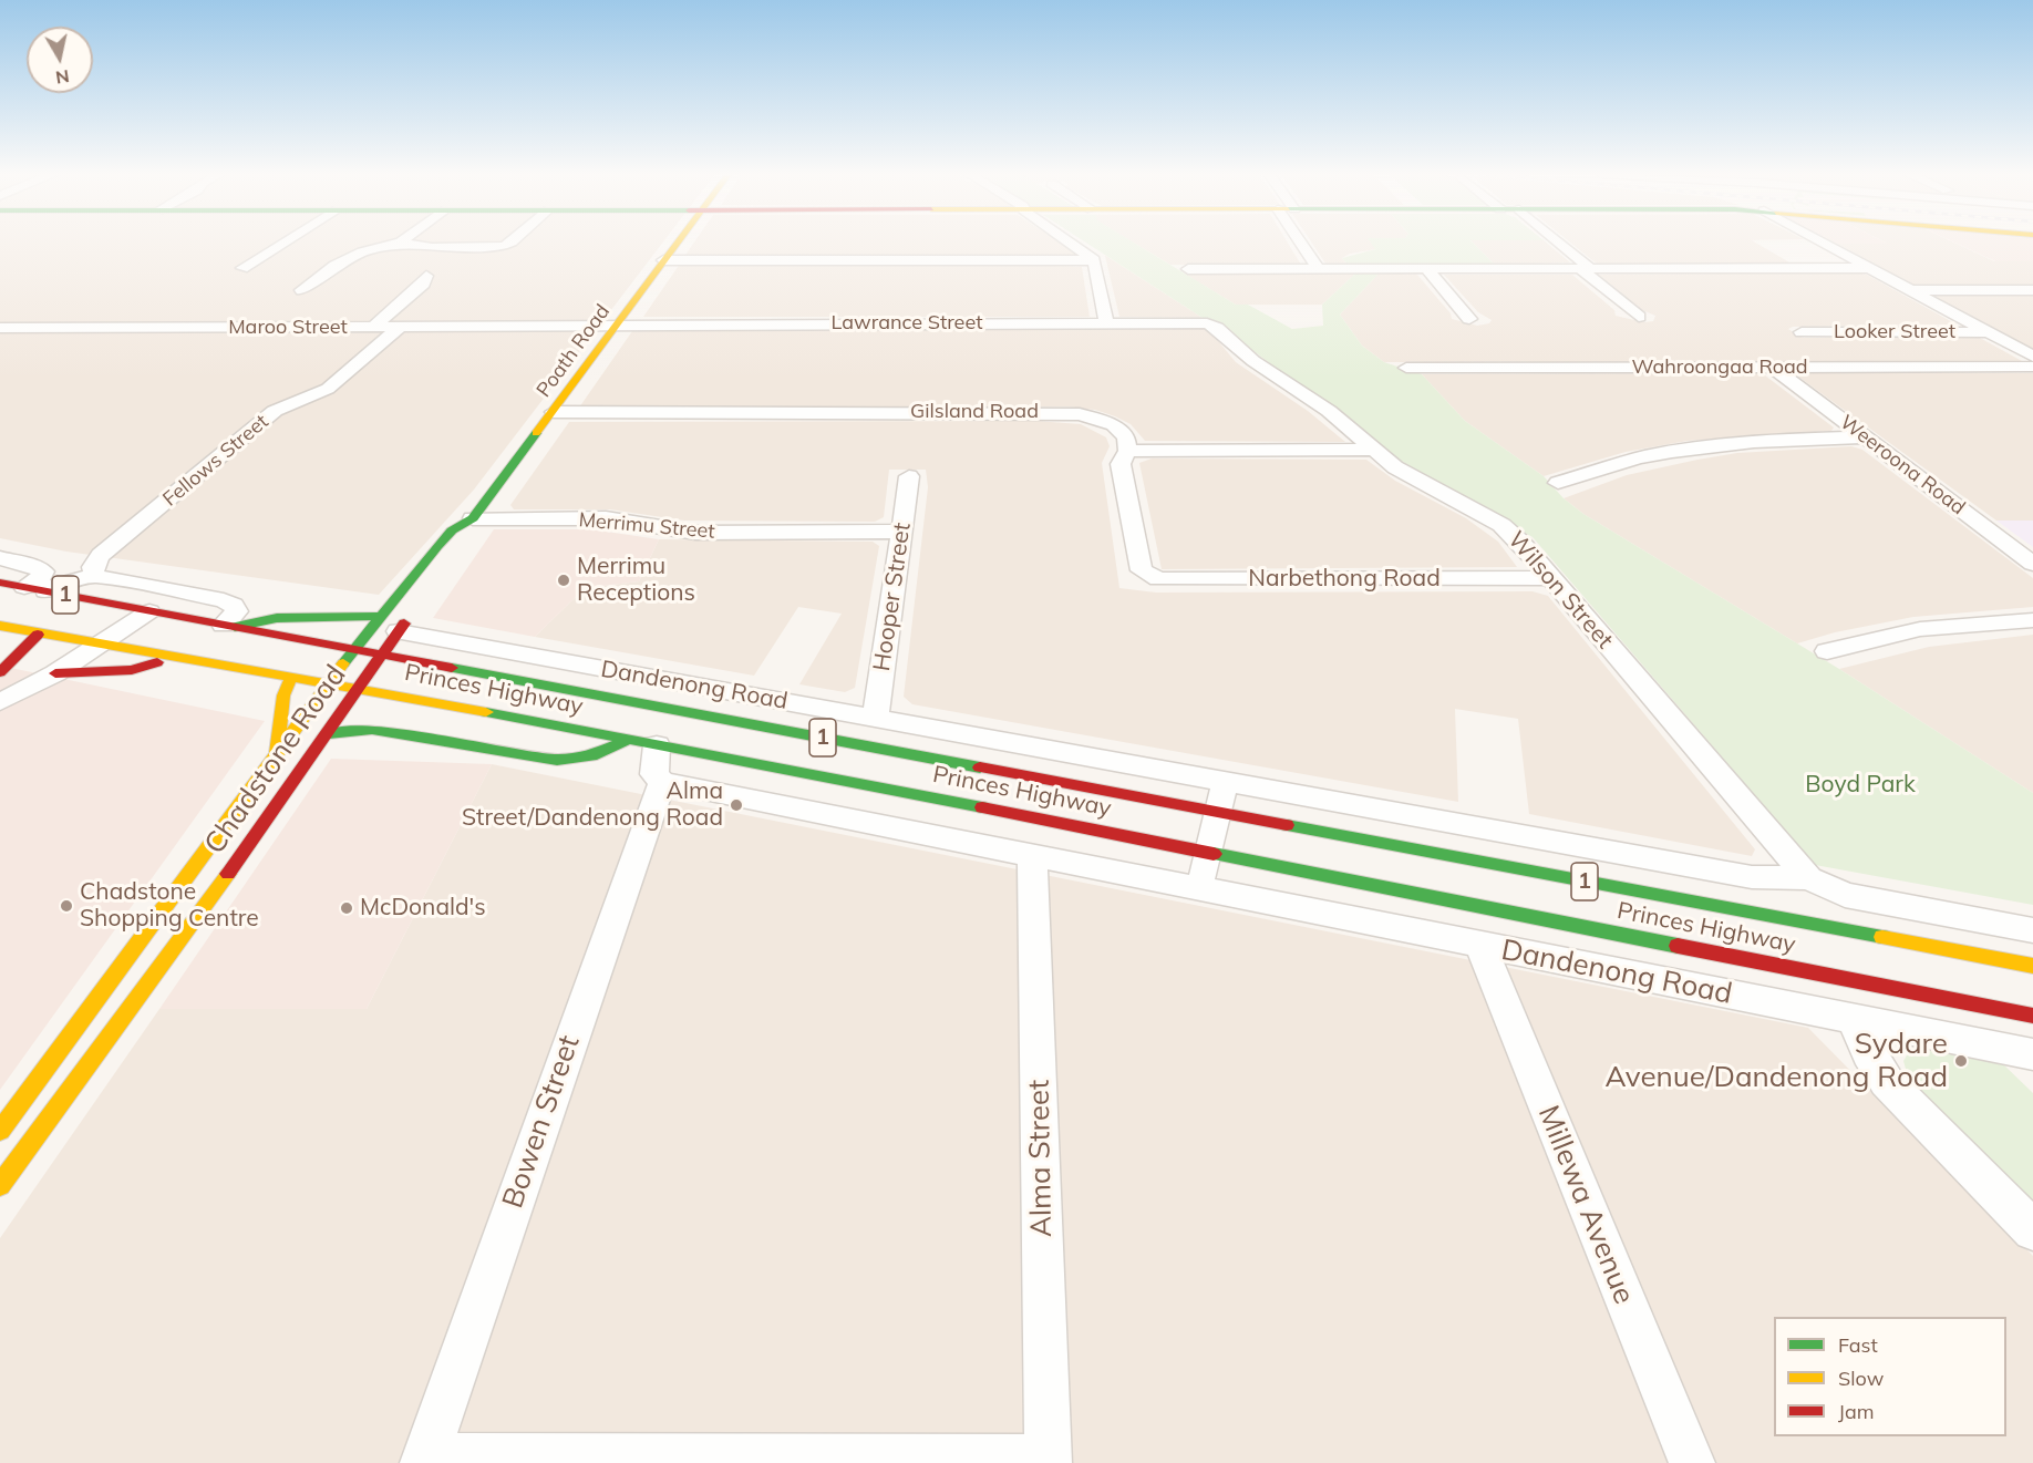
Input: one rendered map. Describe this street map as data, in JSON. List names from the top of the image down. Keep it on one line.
{"streets":{"main road":["Poath Road","1","Princes Highway","Chadstone Road"],"street":["Lawrance Street","Maroo Street","Looker Street","Wahroongaa Road","Gilsland Road","Fellows Street","Weeroona Road","Merrimu Street","Narbethong Road","Wilson Street","Hooper Street","Dandenong Road","Bowen Street","Alma Street","Millewa Avenue"]},"crossings":[["Lawrance Street","Maroo Street"],["Lawrance Street","Poath Road"],["Lawrance Street","Wilson Street"],["Maroo Street","Poath Road"],["Maroo Street","Fellows Street"],["Poath Road","Gilsland Road"],["Poath Road","Merrimu Street"],["Poath Road","1"],["Poath Road","Dandenong Road"],["Poath Road","Princes Highway"],["Poath Road","Chadstone Road"],["Wahroongaa Road","Weeroona Road"],["Gilsland Road","Narbethong Road"],["Fellows Street","1"],["Merrimu Street","Hooper Street"],["Narbethong Road","Wilson Street"],["Wilson Street","Dandenong Road"],["1","Princes Highway"],["1","Chadstone Road"],["Hooper Street","Dandenong Road"],["Dandenong Road","Bowen Street"],["Dandenong Road","Alma Street"],["Dandenong Road","Millewa Avenue"],["Princes Highway","Chadstone Road"]],"parks":["Boyd Park"],"places":["Merrimu Receptions","Alma Street/Dandenong Road","Chadstone Shopping Centre","McDonald's","Sydare Avenue/Dandenong Road"],"legend":["Fast","Slow","Jam"],"north":"bottom"}
